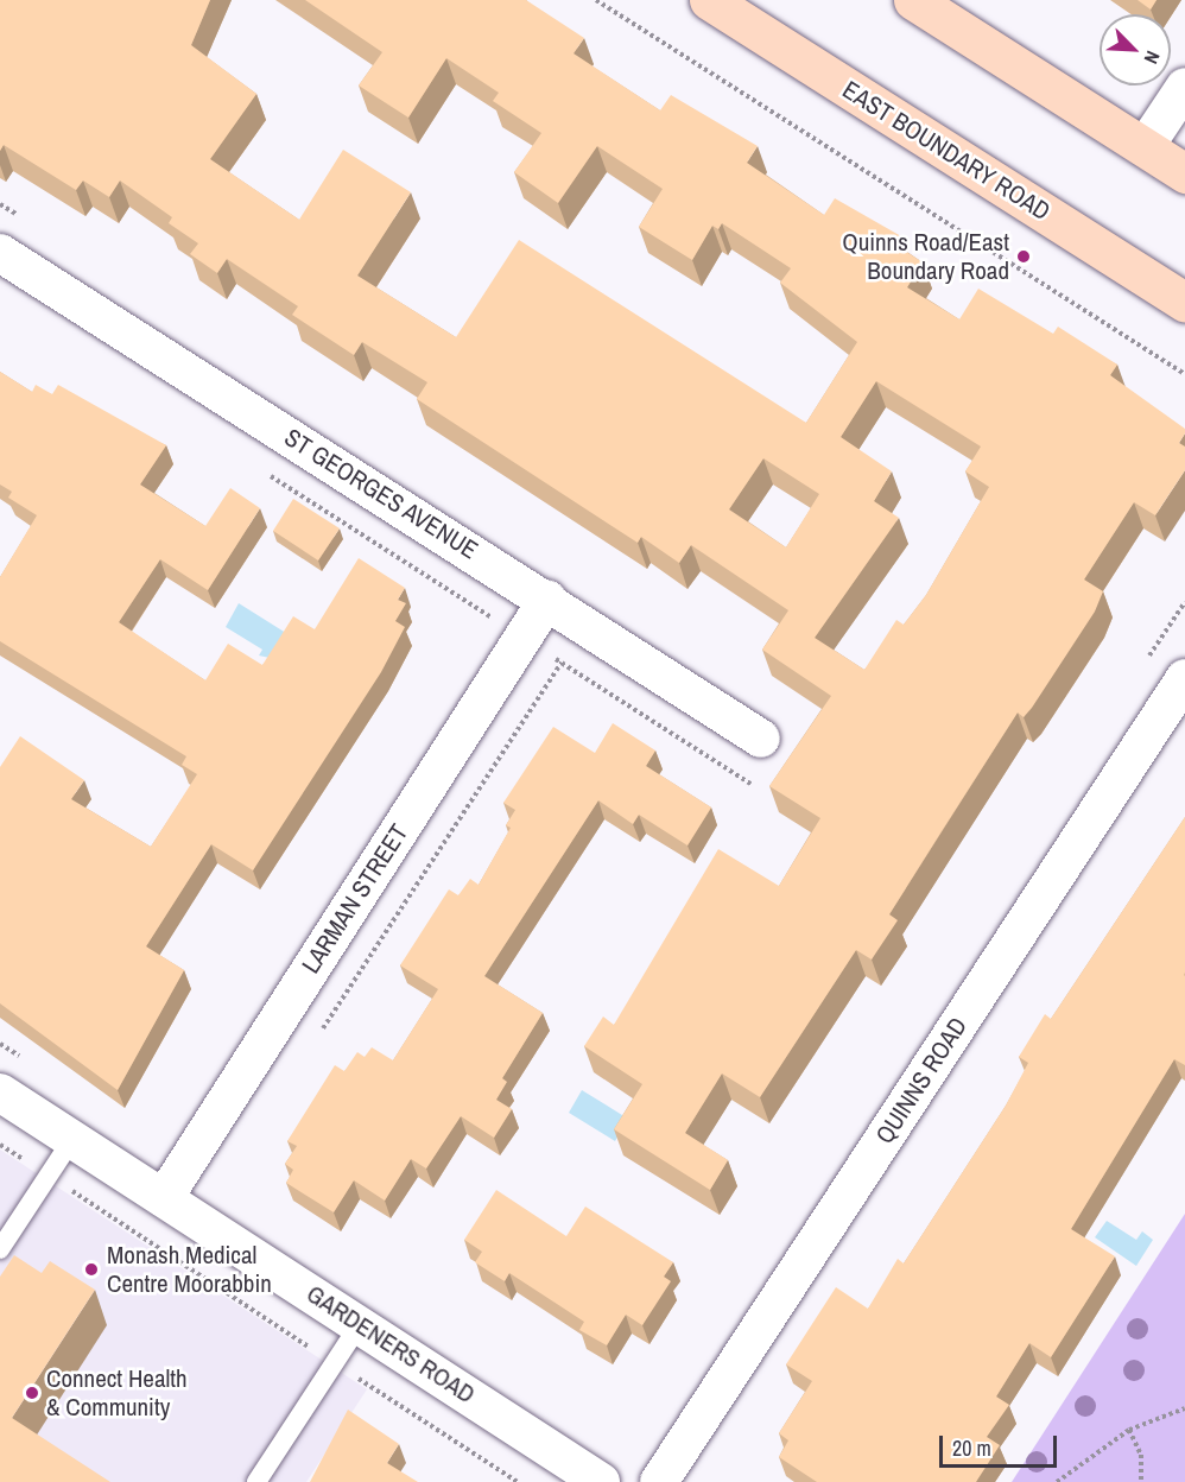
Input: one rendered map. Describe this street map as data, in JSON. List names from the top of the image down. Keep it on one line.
{"streets":{"main road":["EAST BOUNDARY ROAD"],"street":["ST GEORGES AVENUE","LARMAN STREET","QUINNS ROAD","GARDENERS ROAD"]},"crossings":[["ST GEORGES AVENUE","LARMAN STREET"],["LARMAN STREET","GARDENERS ROAD"]],"places":["Quinns Road/East Boundary Road","Monash Medical Centre Moorabbin","Connect Health & Community"],"scale_bar":"20 m","north":"bottom right"}
